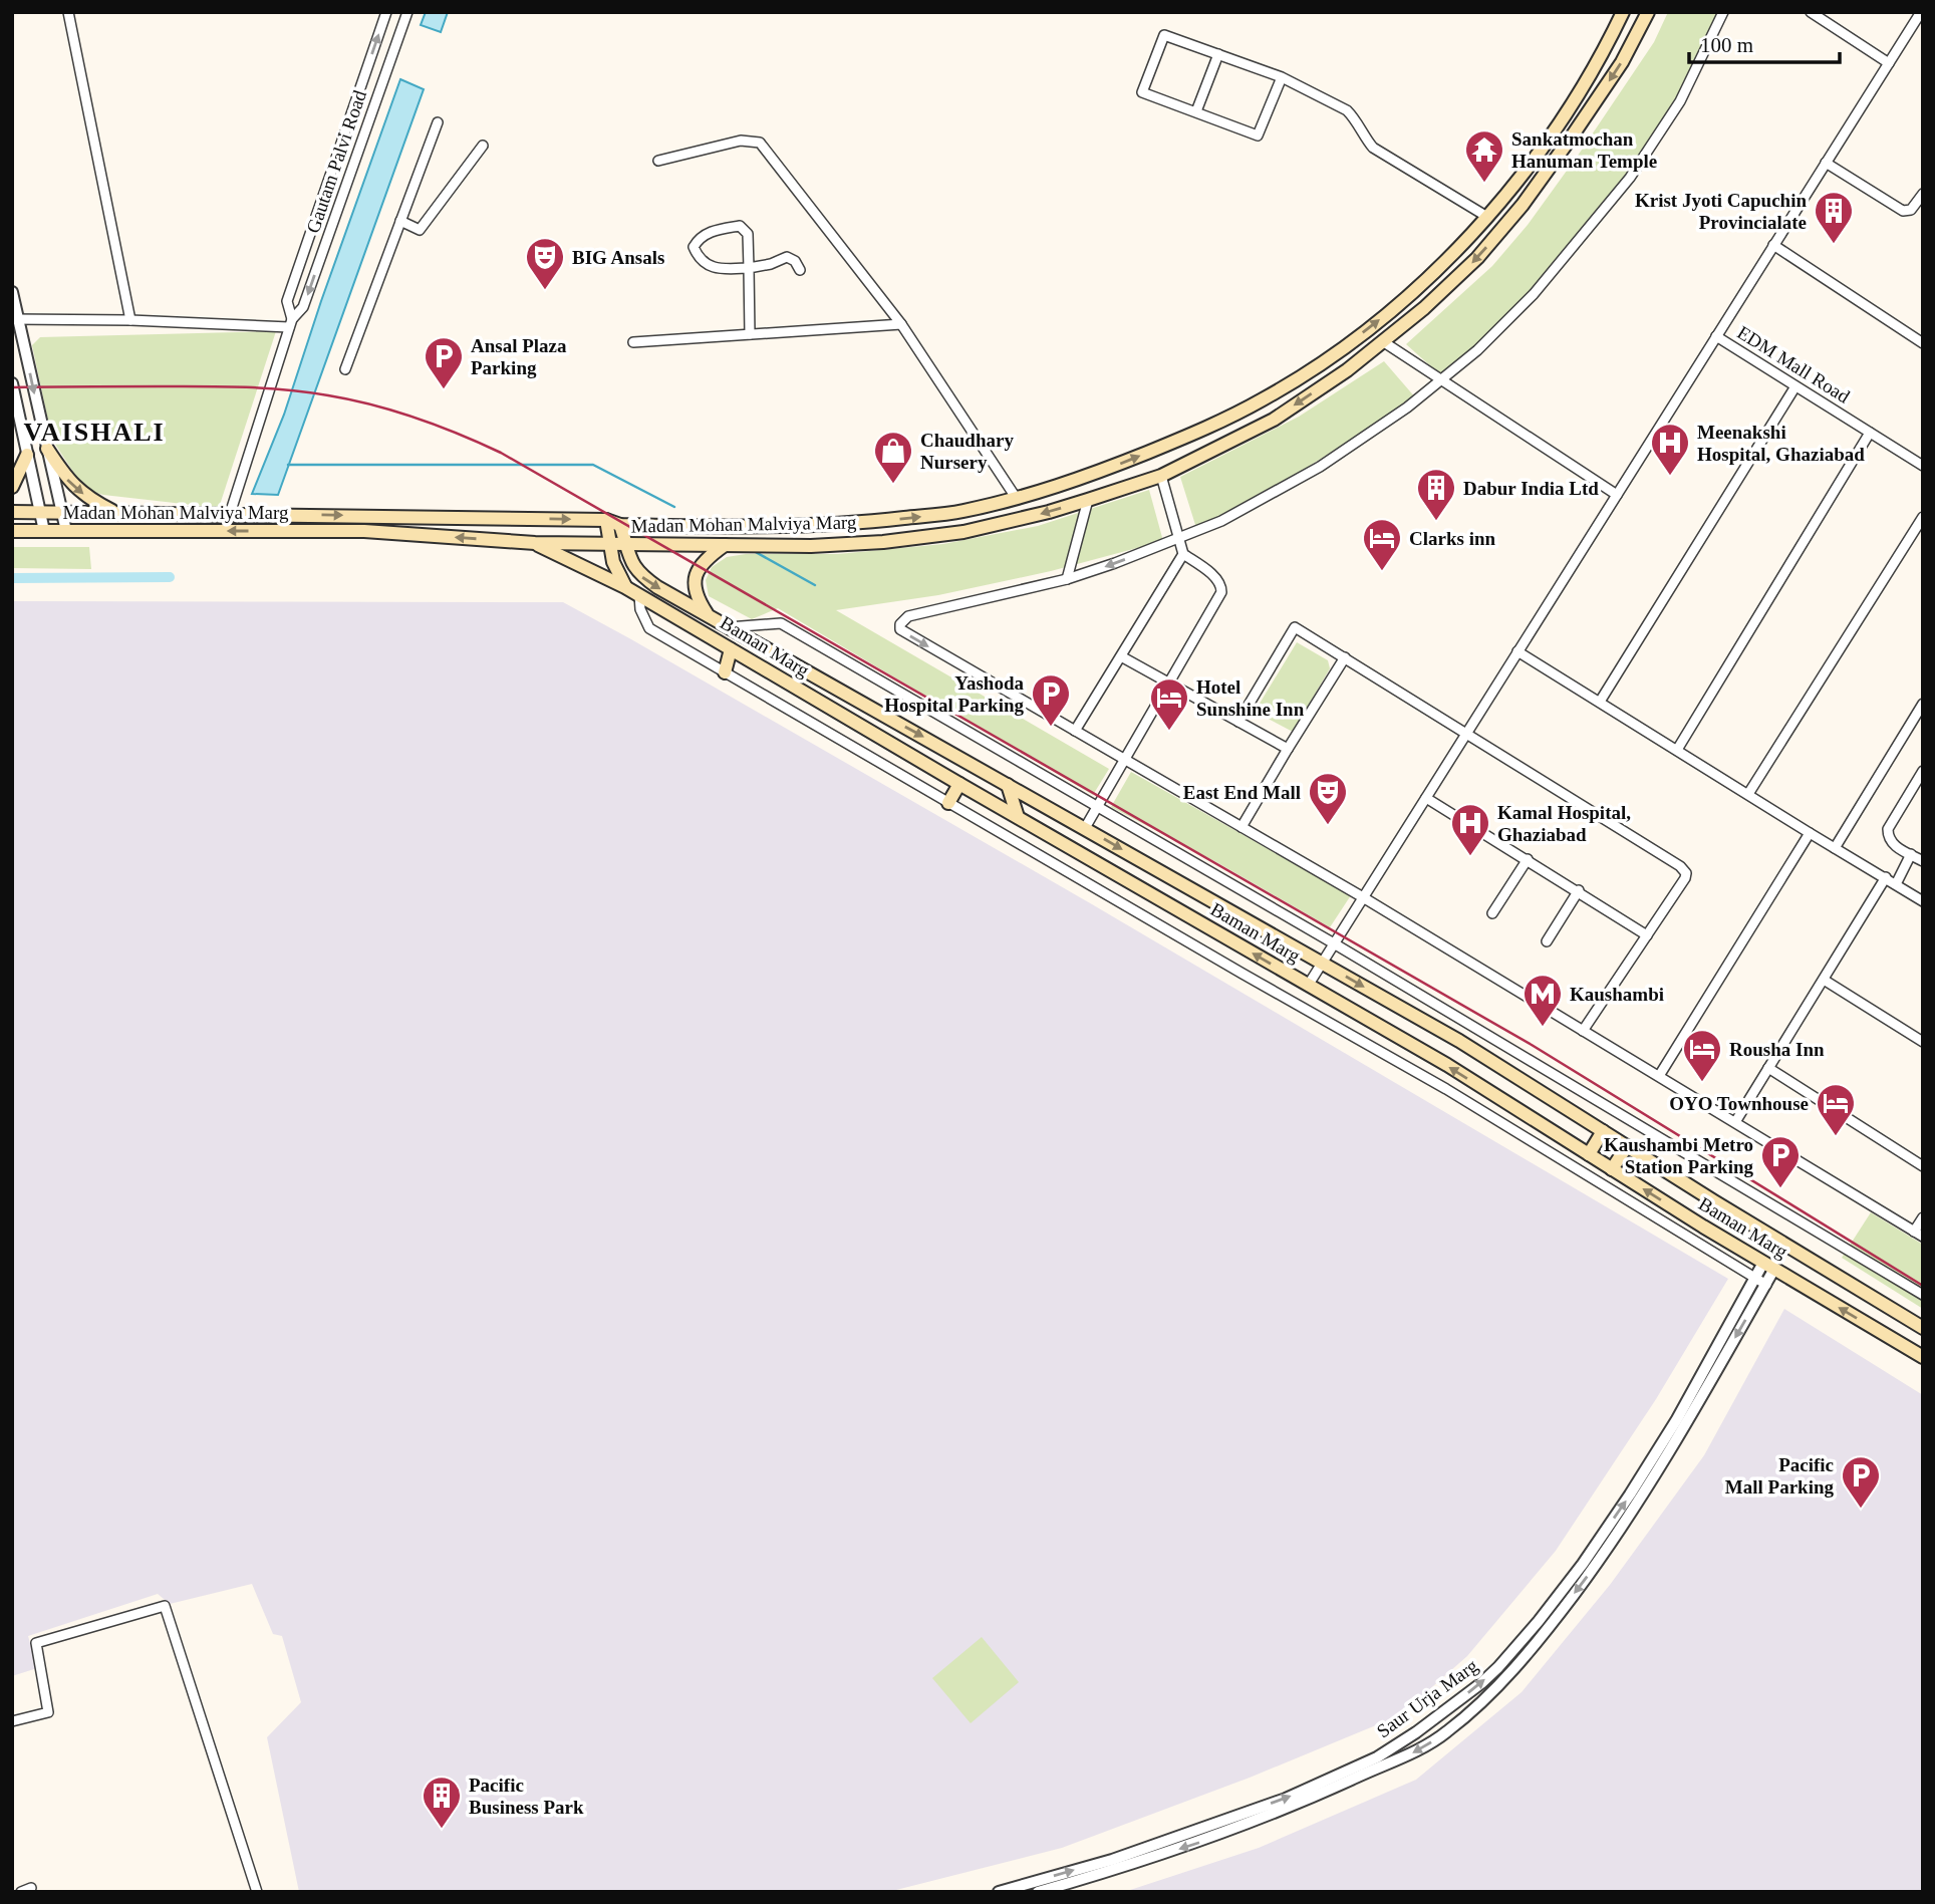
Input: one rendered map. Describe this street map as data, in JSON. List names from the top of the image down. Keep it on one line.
{"streets":{"main road":["Madan Mohan Malviya Marg","Baman Marg"],"street":["Gautam Palvi Road","EDM Mall Road","Saur Urja Marg"]},"crossings":[["Gautam Palvi Road","Madan Mohan Malviya Marg"],["Madan Mohan Malviya Marg","Baman Marg"],["Baman Marg","Saur Urja Marg"]],"districts":["VAISHALI"],"places":{"temple":["Sankatmochan Hanuman Temple"],"building":["Krist Jyoti Capuchin Provincialate","Dabur India Ltd","Pacific Business Park"],"theatre":["BIG Ansals","East End Mall"],"parking":["Ansal Plaza Parking","Yashoda Hospital Parking","Kaushambi Metro Station Parking","Pacific Mall Parking"],"hospital":["Meenakshi Hospital, Ghaziabad","Kamal Hospital, Ghaziabad"],"shop":["Chaudhary Nursery"],"hotel":["Clarks inn","Hotel Sunshine Inn","Rousha Inn","OYO Townhouse"],"metro station":["Kaushambi"]},"scale_bar":"100 m"}
